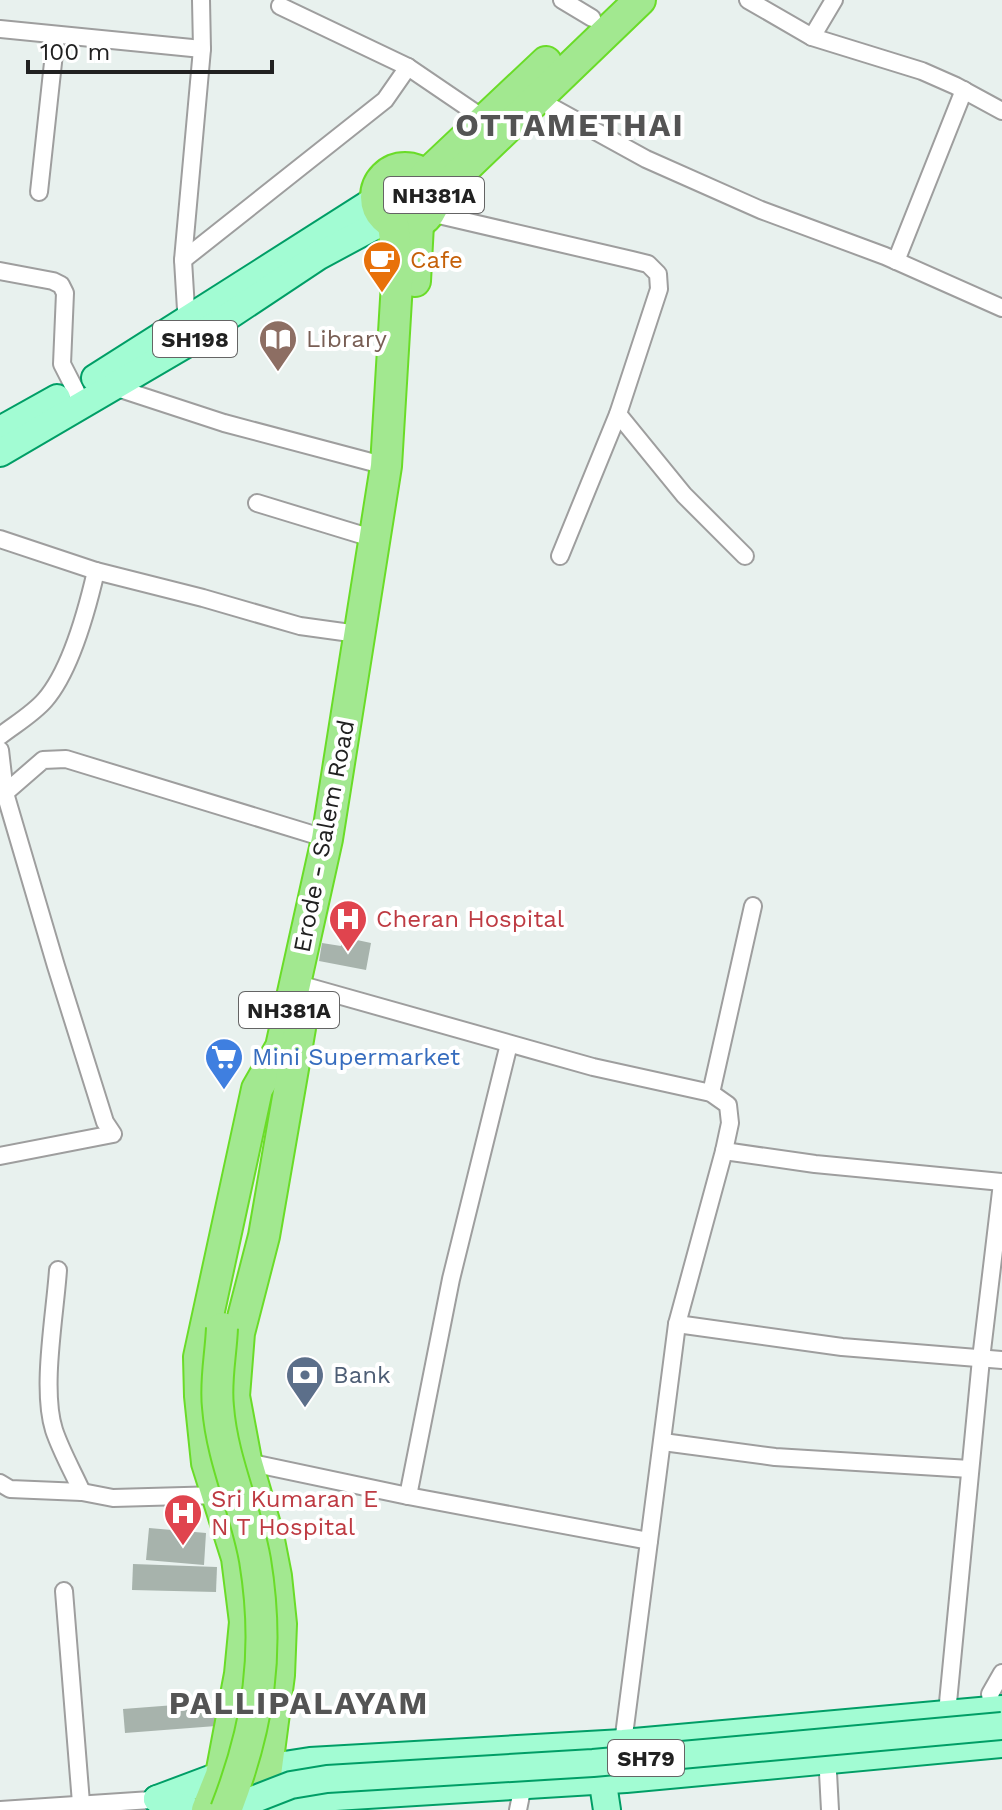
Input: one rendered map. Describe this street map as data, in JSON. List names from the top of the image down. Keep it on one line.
{"streets":{"highway":["NH381A","Erode - Salem Road"],"main road":["SH198","SH79"]},"crossings":[["NH381A","SH198"],["NH381A","Erode - Salem Road"],["SH198","Erode - Salem Road"],["Erode - Salem Road","SH79"]],"districts":["OTTAMETHAI","PALLIPALAYAM"],"places":{"cafe":["Cafe"],"library":["Library"],"hospital":["Cheran Hospital","Sri Kumaran E N T Hospital"],"supermarket":["Mini Supermarket"],"bank":["Bank"]},"scale_bar":"100 m"}
